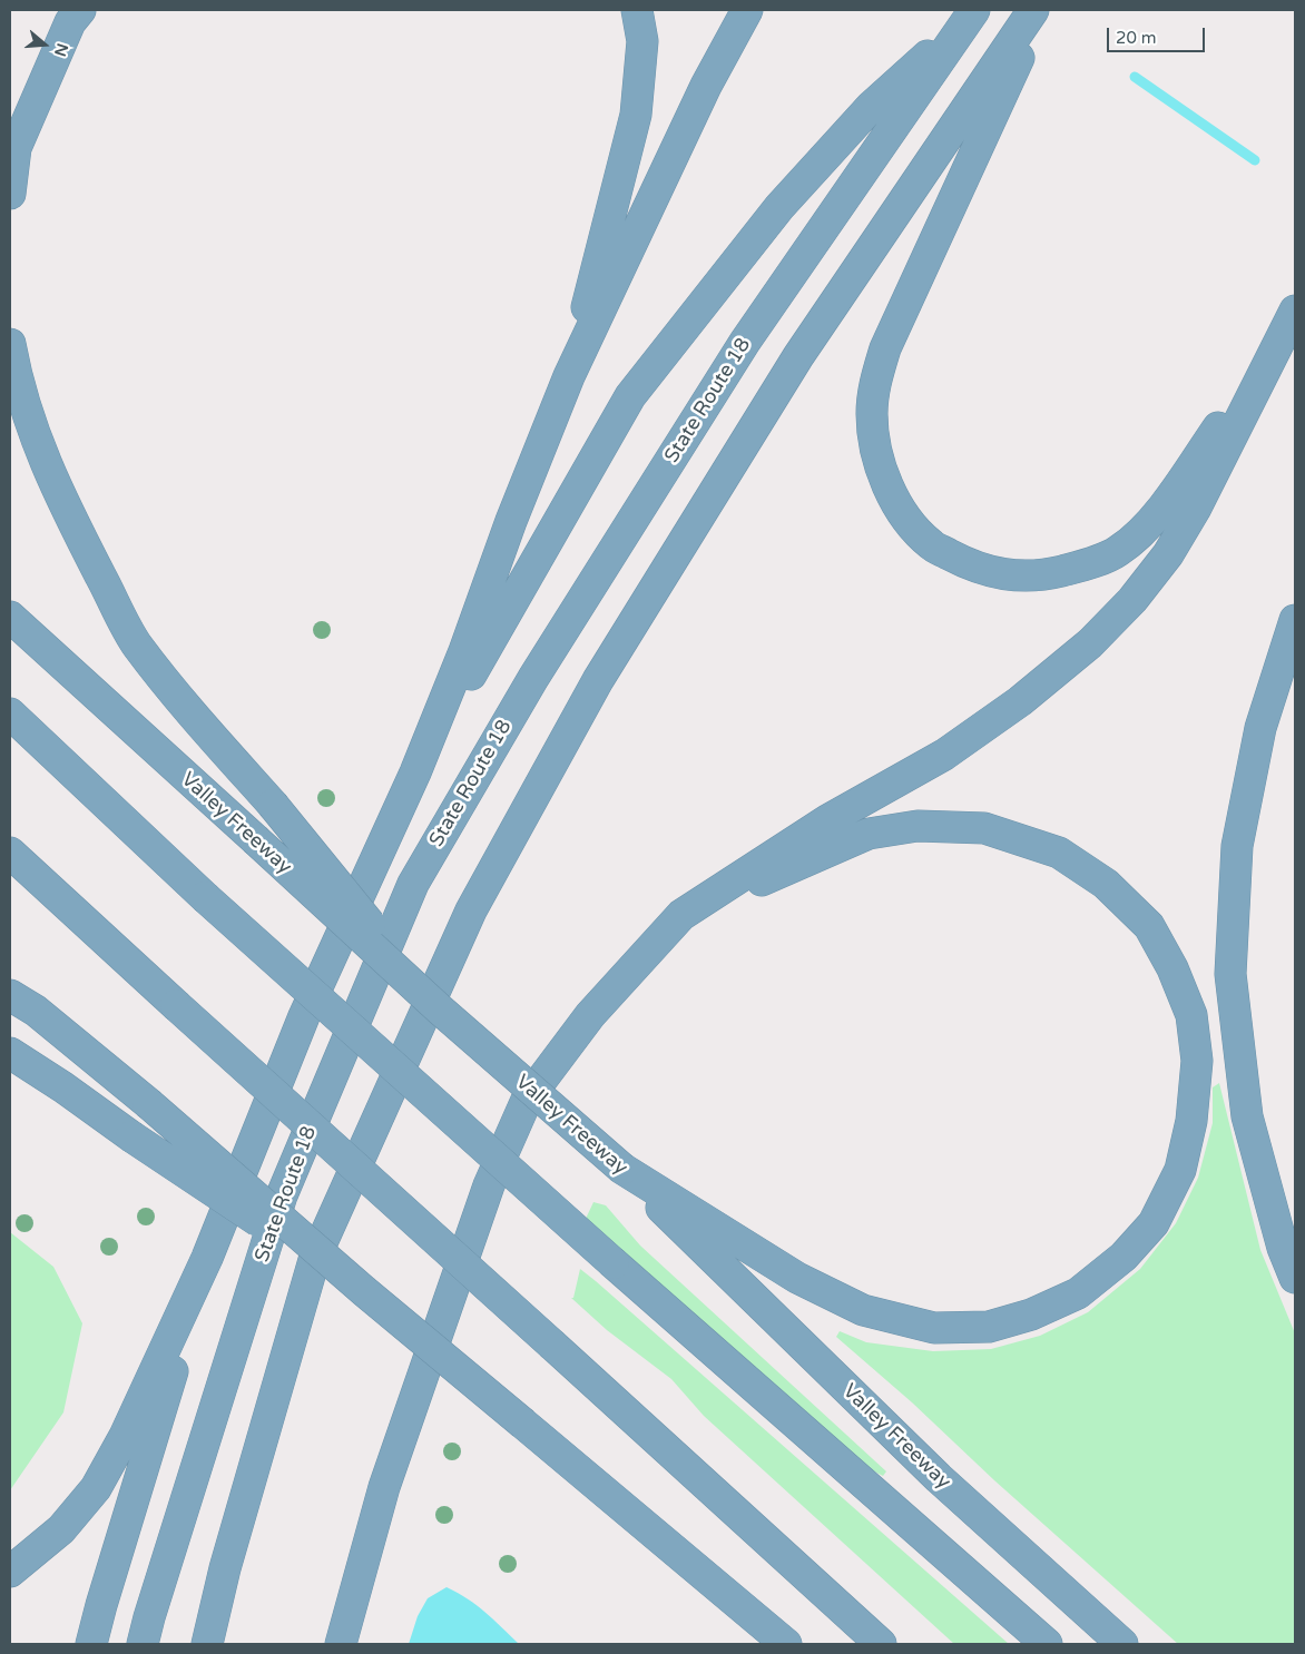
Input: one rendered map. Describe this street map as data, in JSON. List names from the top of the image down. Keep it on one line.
{"streets":{"highway":["State Route 18","Valley Freeway"]},"scale_bar":"20 m","north":"right"}
